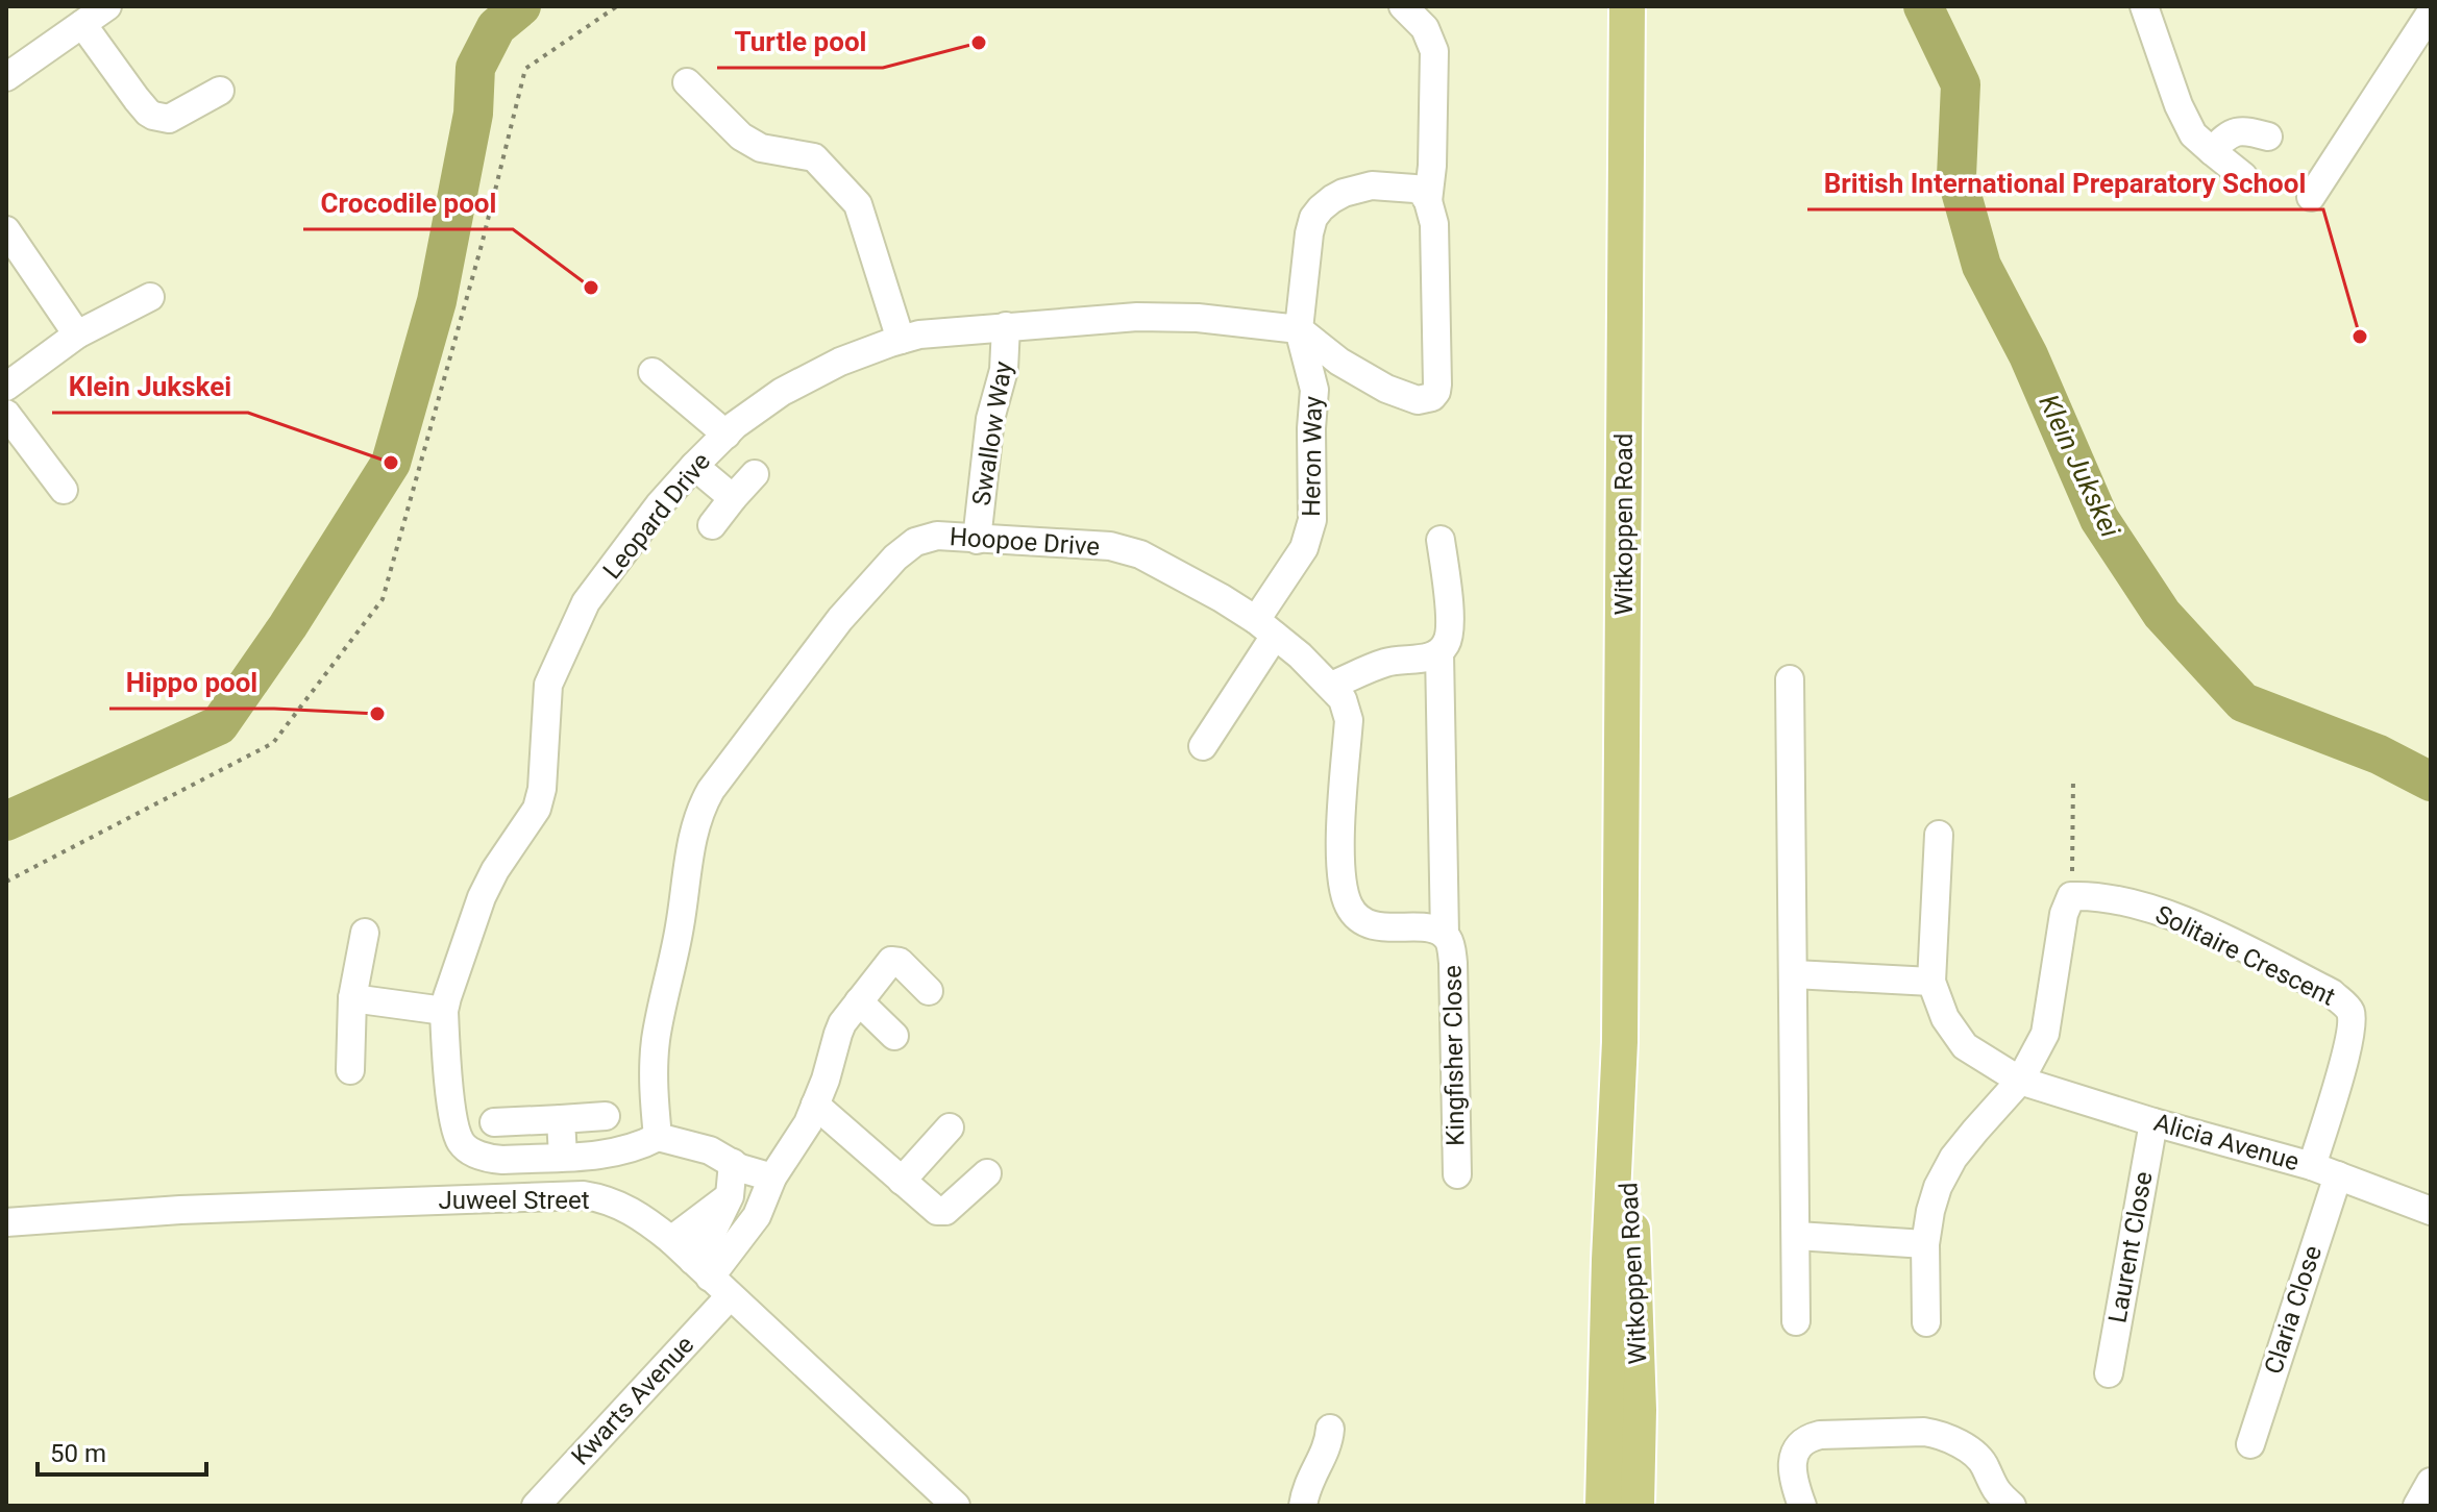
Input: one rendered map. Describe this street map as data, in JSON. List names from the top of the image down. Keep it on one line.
{"streets":{"main road":["Witkoppen Road"],"street":["Swallow Way","Heron Way","Leopard Drive","Hoopoe Drive","Solitaire Crescent","Kingfisher Close","Alicia Avenue","Juweel Street","Laurent Close","Claria Close","Kwarts Avenue"]},"crossings":[["Swallow Way","Leopard Drive"],["Swallow Way","Hoopoe Drive"],["Heron Way","Leopard Drive"],["Heron Way","Hoopoe Drive"],["Hoopoe Drive","Kingfisher Close"],["Solitaire Crescent","Alicia Avenue"],["Solitaire Crescent","Claria Close"],["Alicia Avenue","Laurent Close"],["Alicia Avenue","Claria Close"],["Juweel Street","Kwarts Avenue"]],"water":["Klein Jukskei"],"places":["Turtle pool","Crocodile pool","British International Preparatory School","Klein Jukskei","Hippo pool"],"scale_bar":"50 m"}
